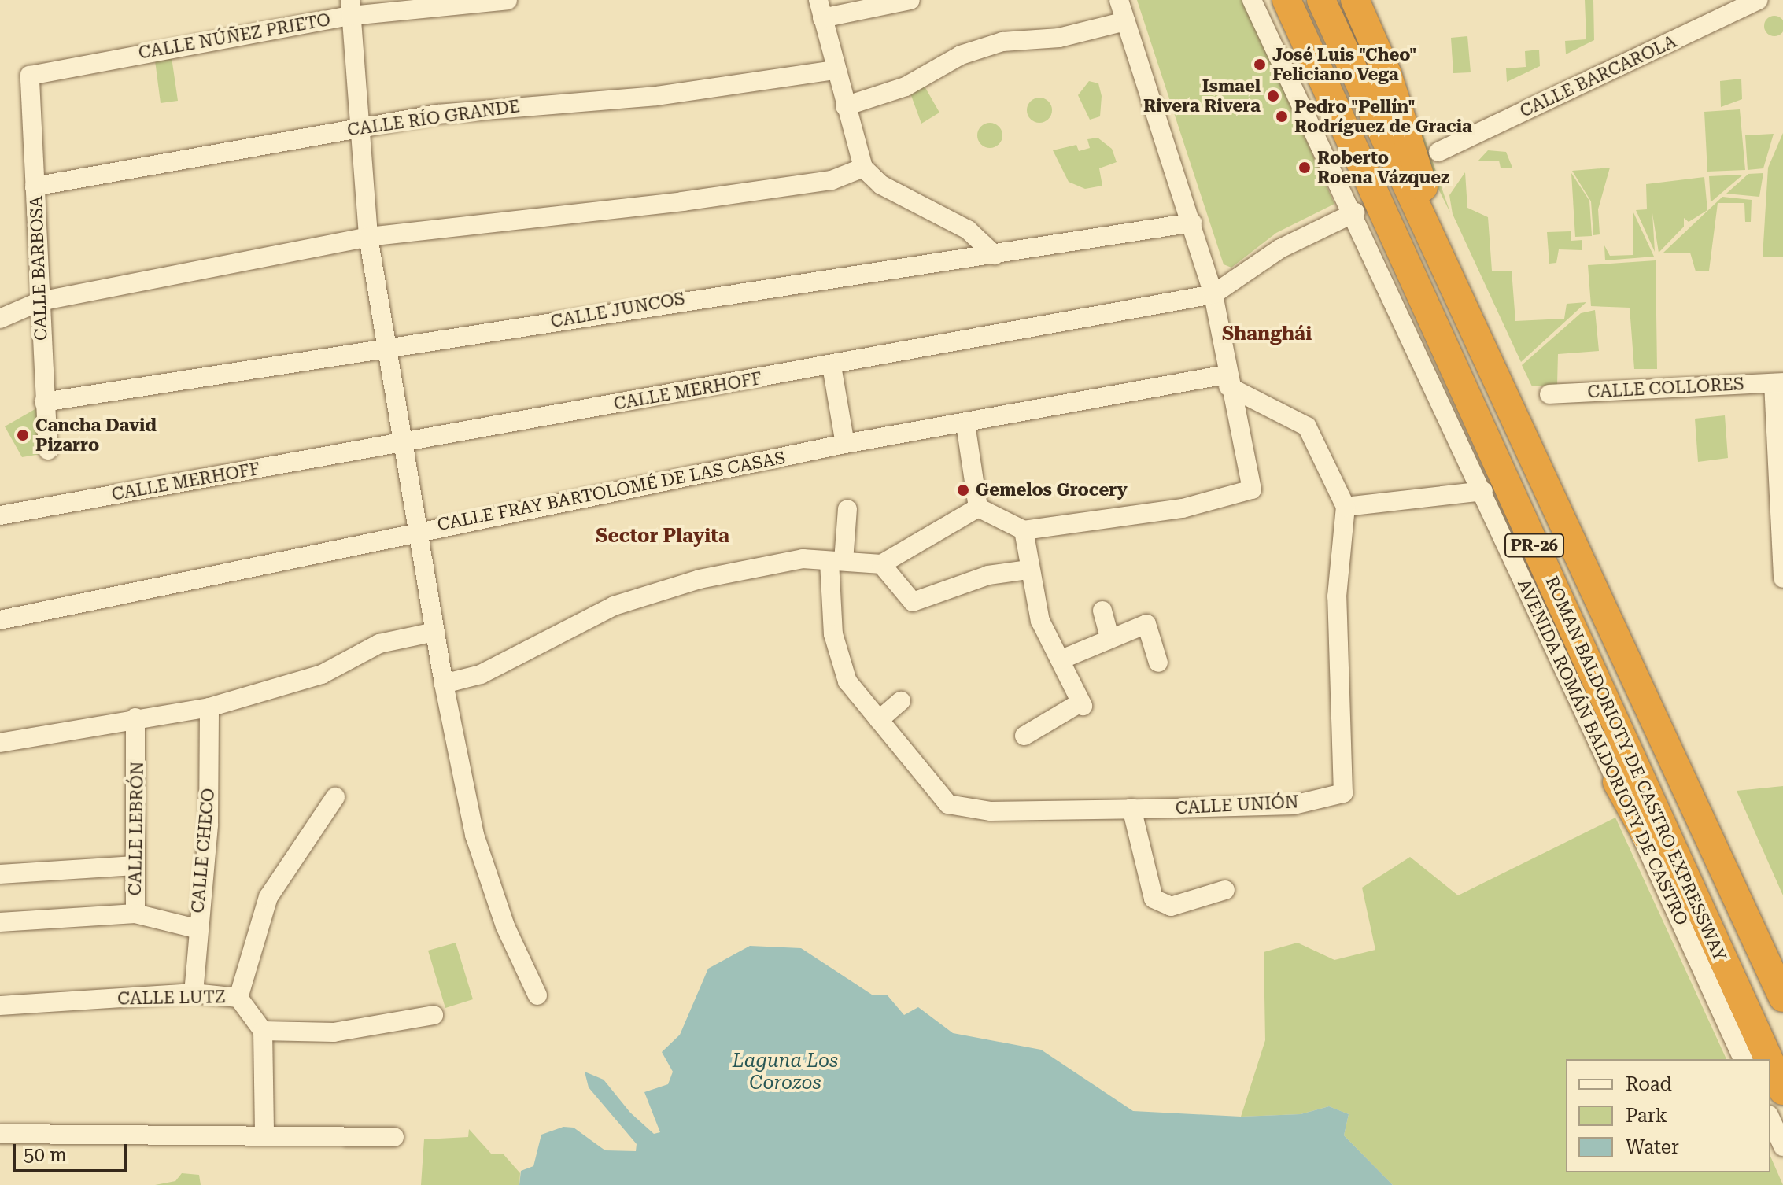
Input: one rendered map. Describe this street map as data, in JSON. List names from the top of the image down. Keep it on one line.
{"streets":{"highway":["PR-26","ROMAN BALDORIOTY DE CASTRO EXPRESSWAY"],"street":["CALLE NÚÑEZ PRIETO","CALLE BARCAROLA","CALLE RÍO GRANDE","CALLE BARBOSA","CALLE JUNCOS","CALLE COLLORES","CALLE MERHOFF","CALLE FRAY BARTOLOMÉ DE LAS CASAS","AVENIDA ROMÁN BALDORIOTY DE CASTRO","CALLE UNIÓN","CALLE LEBRÓN","CALLE CHECO","CALLE LUTZ"]},"crossings":[["CALLE NÚÑEZ PRIETO","CALLE BARBOSA"],["CALLE RÍO GRANDE","CALLE BARBOSA"],["CALLE BARBOSA","CALLE JUNCOS"],["CALLE MERHOFF","AVENIDA ROMÁN BALDORIOTY DE CASTRO"],["CALLE LEBRÓN","CALLE CHECO"],["CALLE CHECO","CALLE LUTZ"]],"districts":["Shanghái","Sector Playita"],"water":["Laguna Los Corozos"],"places":["José Luis \"Cheo\" Feliciano Vega","Ismael Rivera Rivera","Pedro \"Pellín\" Rodríguez de Gracia","Roberto Roena Vázquez","Cancha David Pizarro","Gemelos Grocery"],"legend":["Road","Park","Water"],"scale_bar":"50 m"}
